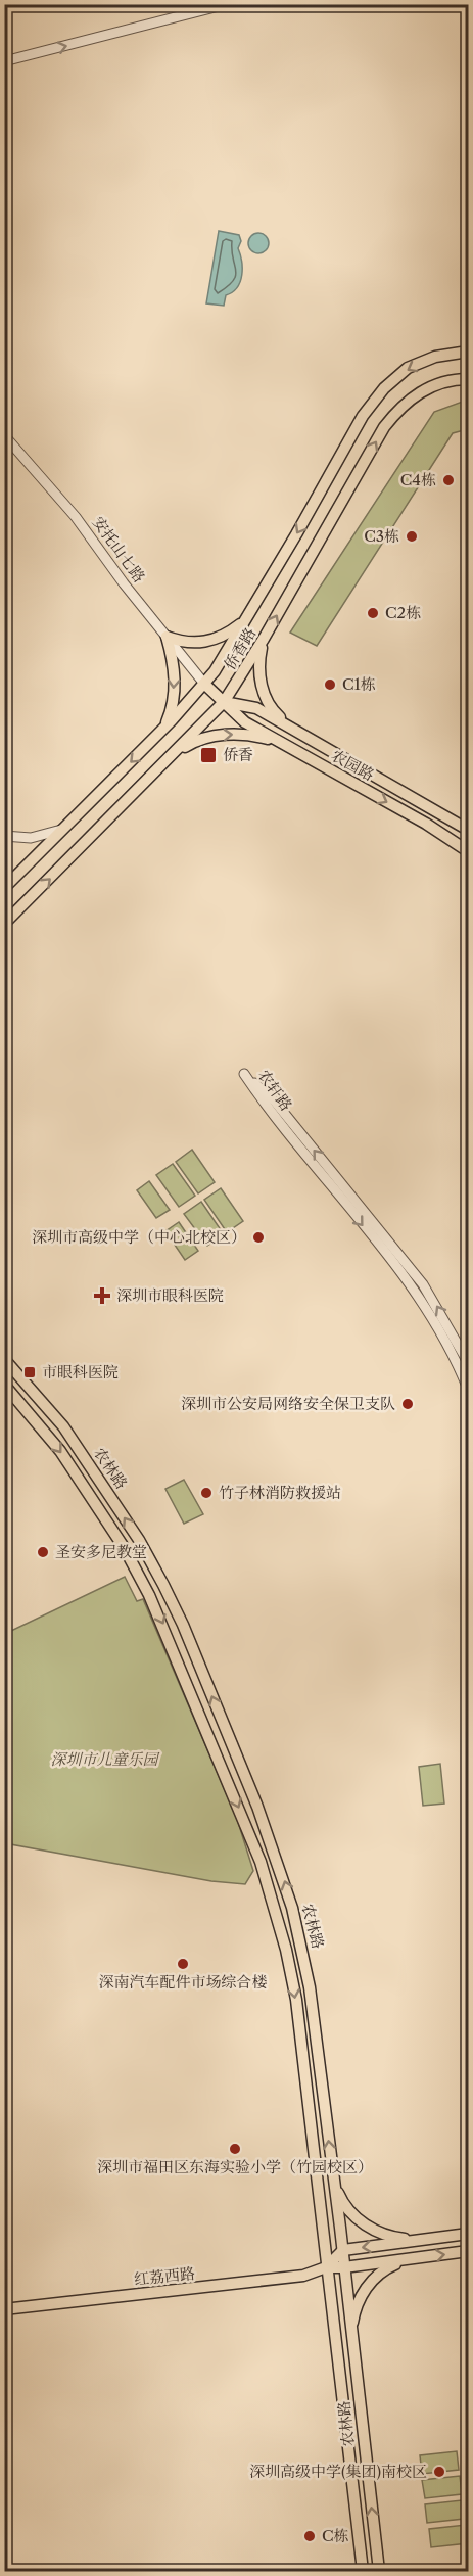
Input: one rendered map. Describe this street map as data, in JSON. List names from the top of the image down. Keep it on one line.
{"streets":{"main road":["侨香路","农园路","农林路","红荔西路"],"street":["安托山七路","农轩路"]},"crossings":[["安托山七路","侨香路"],["安托山七路","农园路"],["侨香路","农园路"],["农林路","红荔西路"]],"parks":["深圳市儿童乐园"],"places":{"other":["C4栋","C3栋","C2栋","C1栋","深圳市高级中学（中心北校区）","深圳市公安局网络安全保卫支队","竹子林消防救援站","圣安多尼教堂","深南汽车配件市场综合楼","深圳市福田区东海实验小学（竹园校区）","深圳高级中学(集团)南校区","C栋"],"transit":["侨香","市眼科医院"],"health":["深圳市眼科医院"]}}
